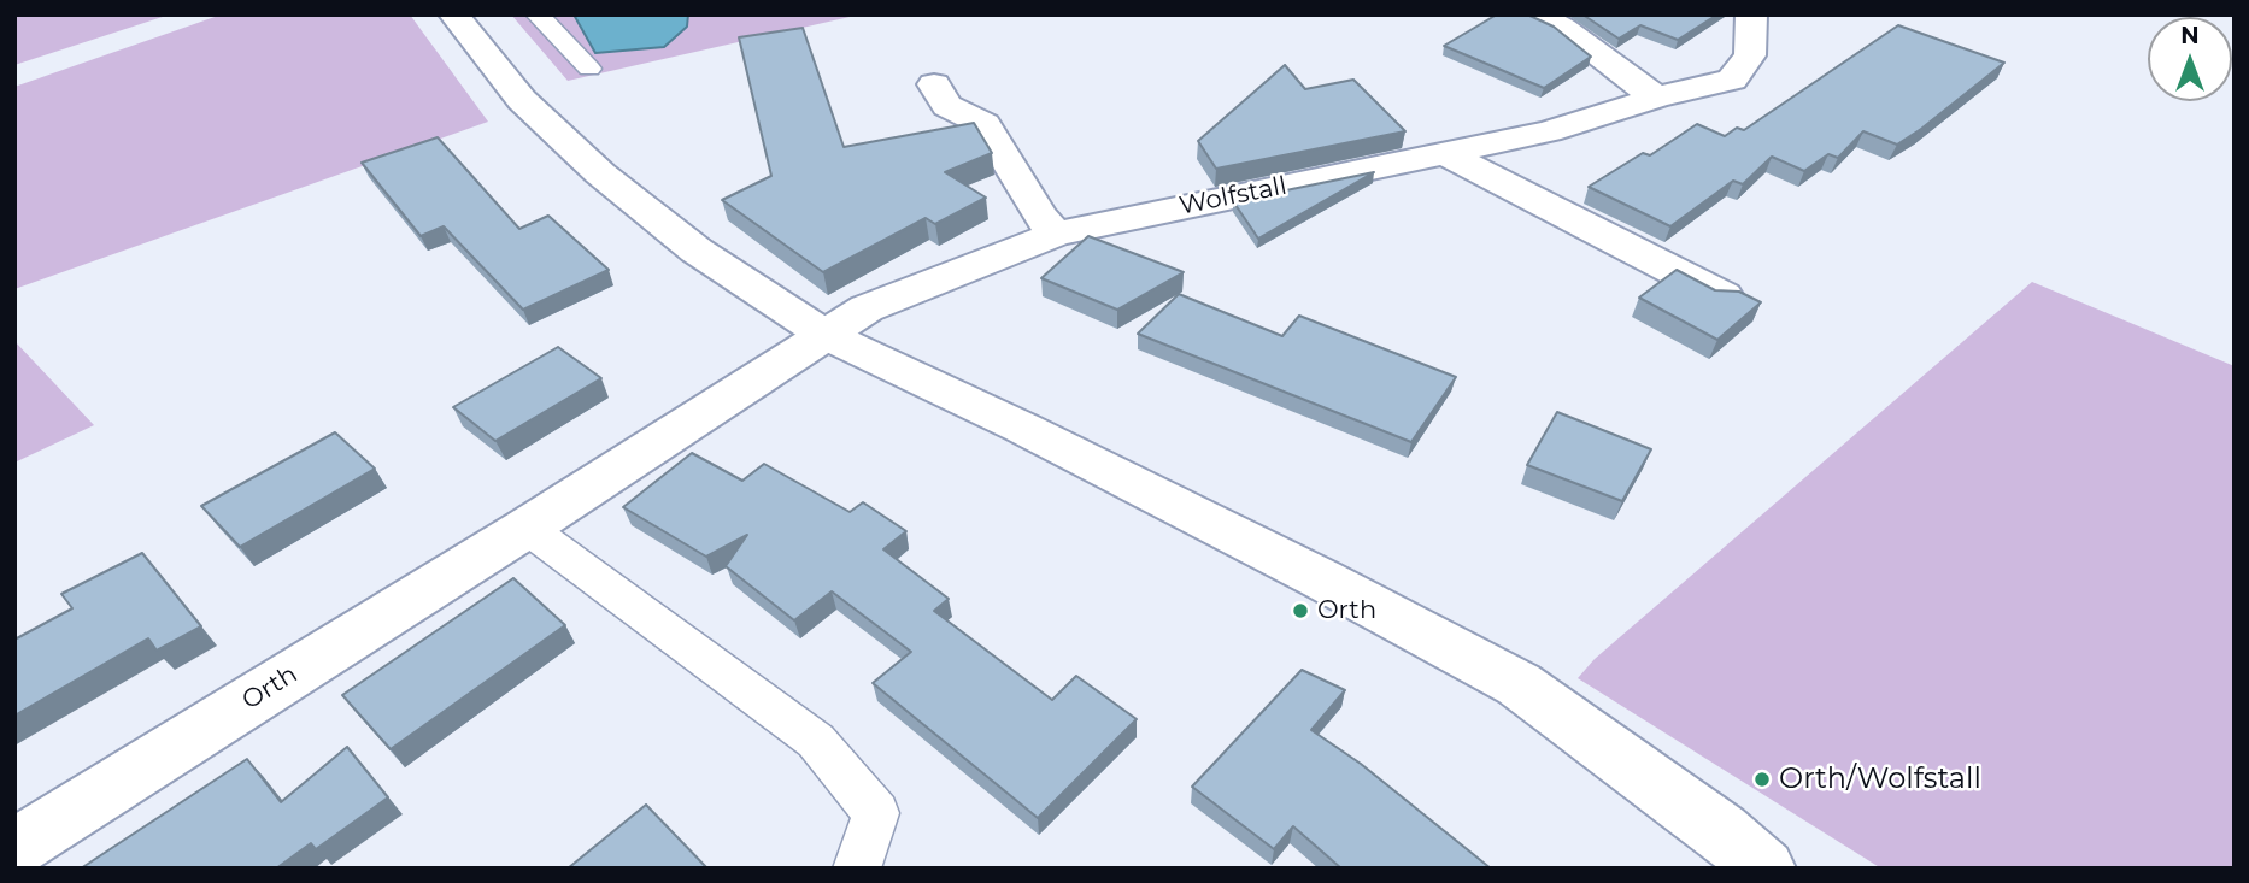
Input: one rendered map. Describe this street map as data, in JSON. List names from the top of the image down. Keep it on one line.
{"streets":{"street":["Wolfstall","Orth"]},"crossings":[["Wolfstall","Orth"]],"places":["Orth","Orth/Wolfstall"],"north":"top"}
